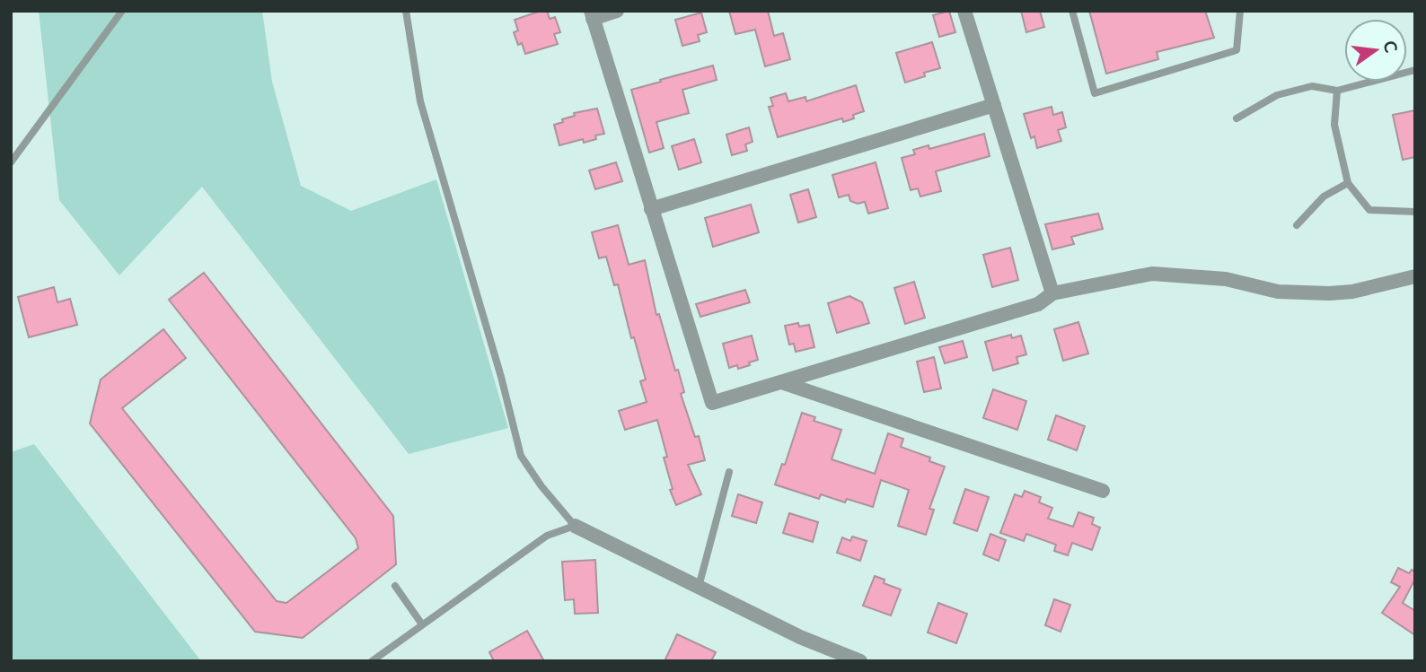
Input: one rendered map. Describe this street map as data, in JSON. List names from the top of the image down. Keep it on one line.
{"north":"right"}
